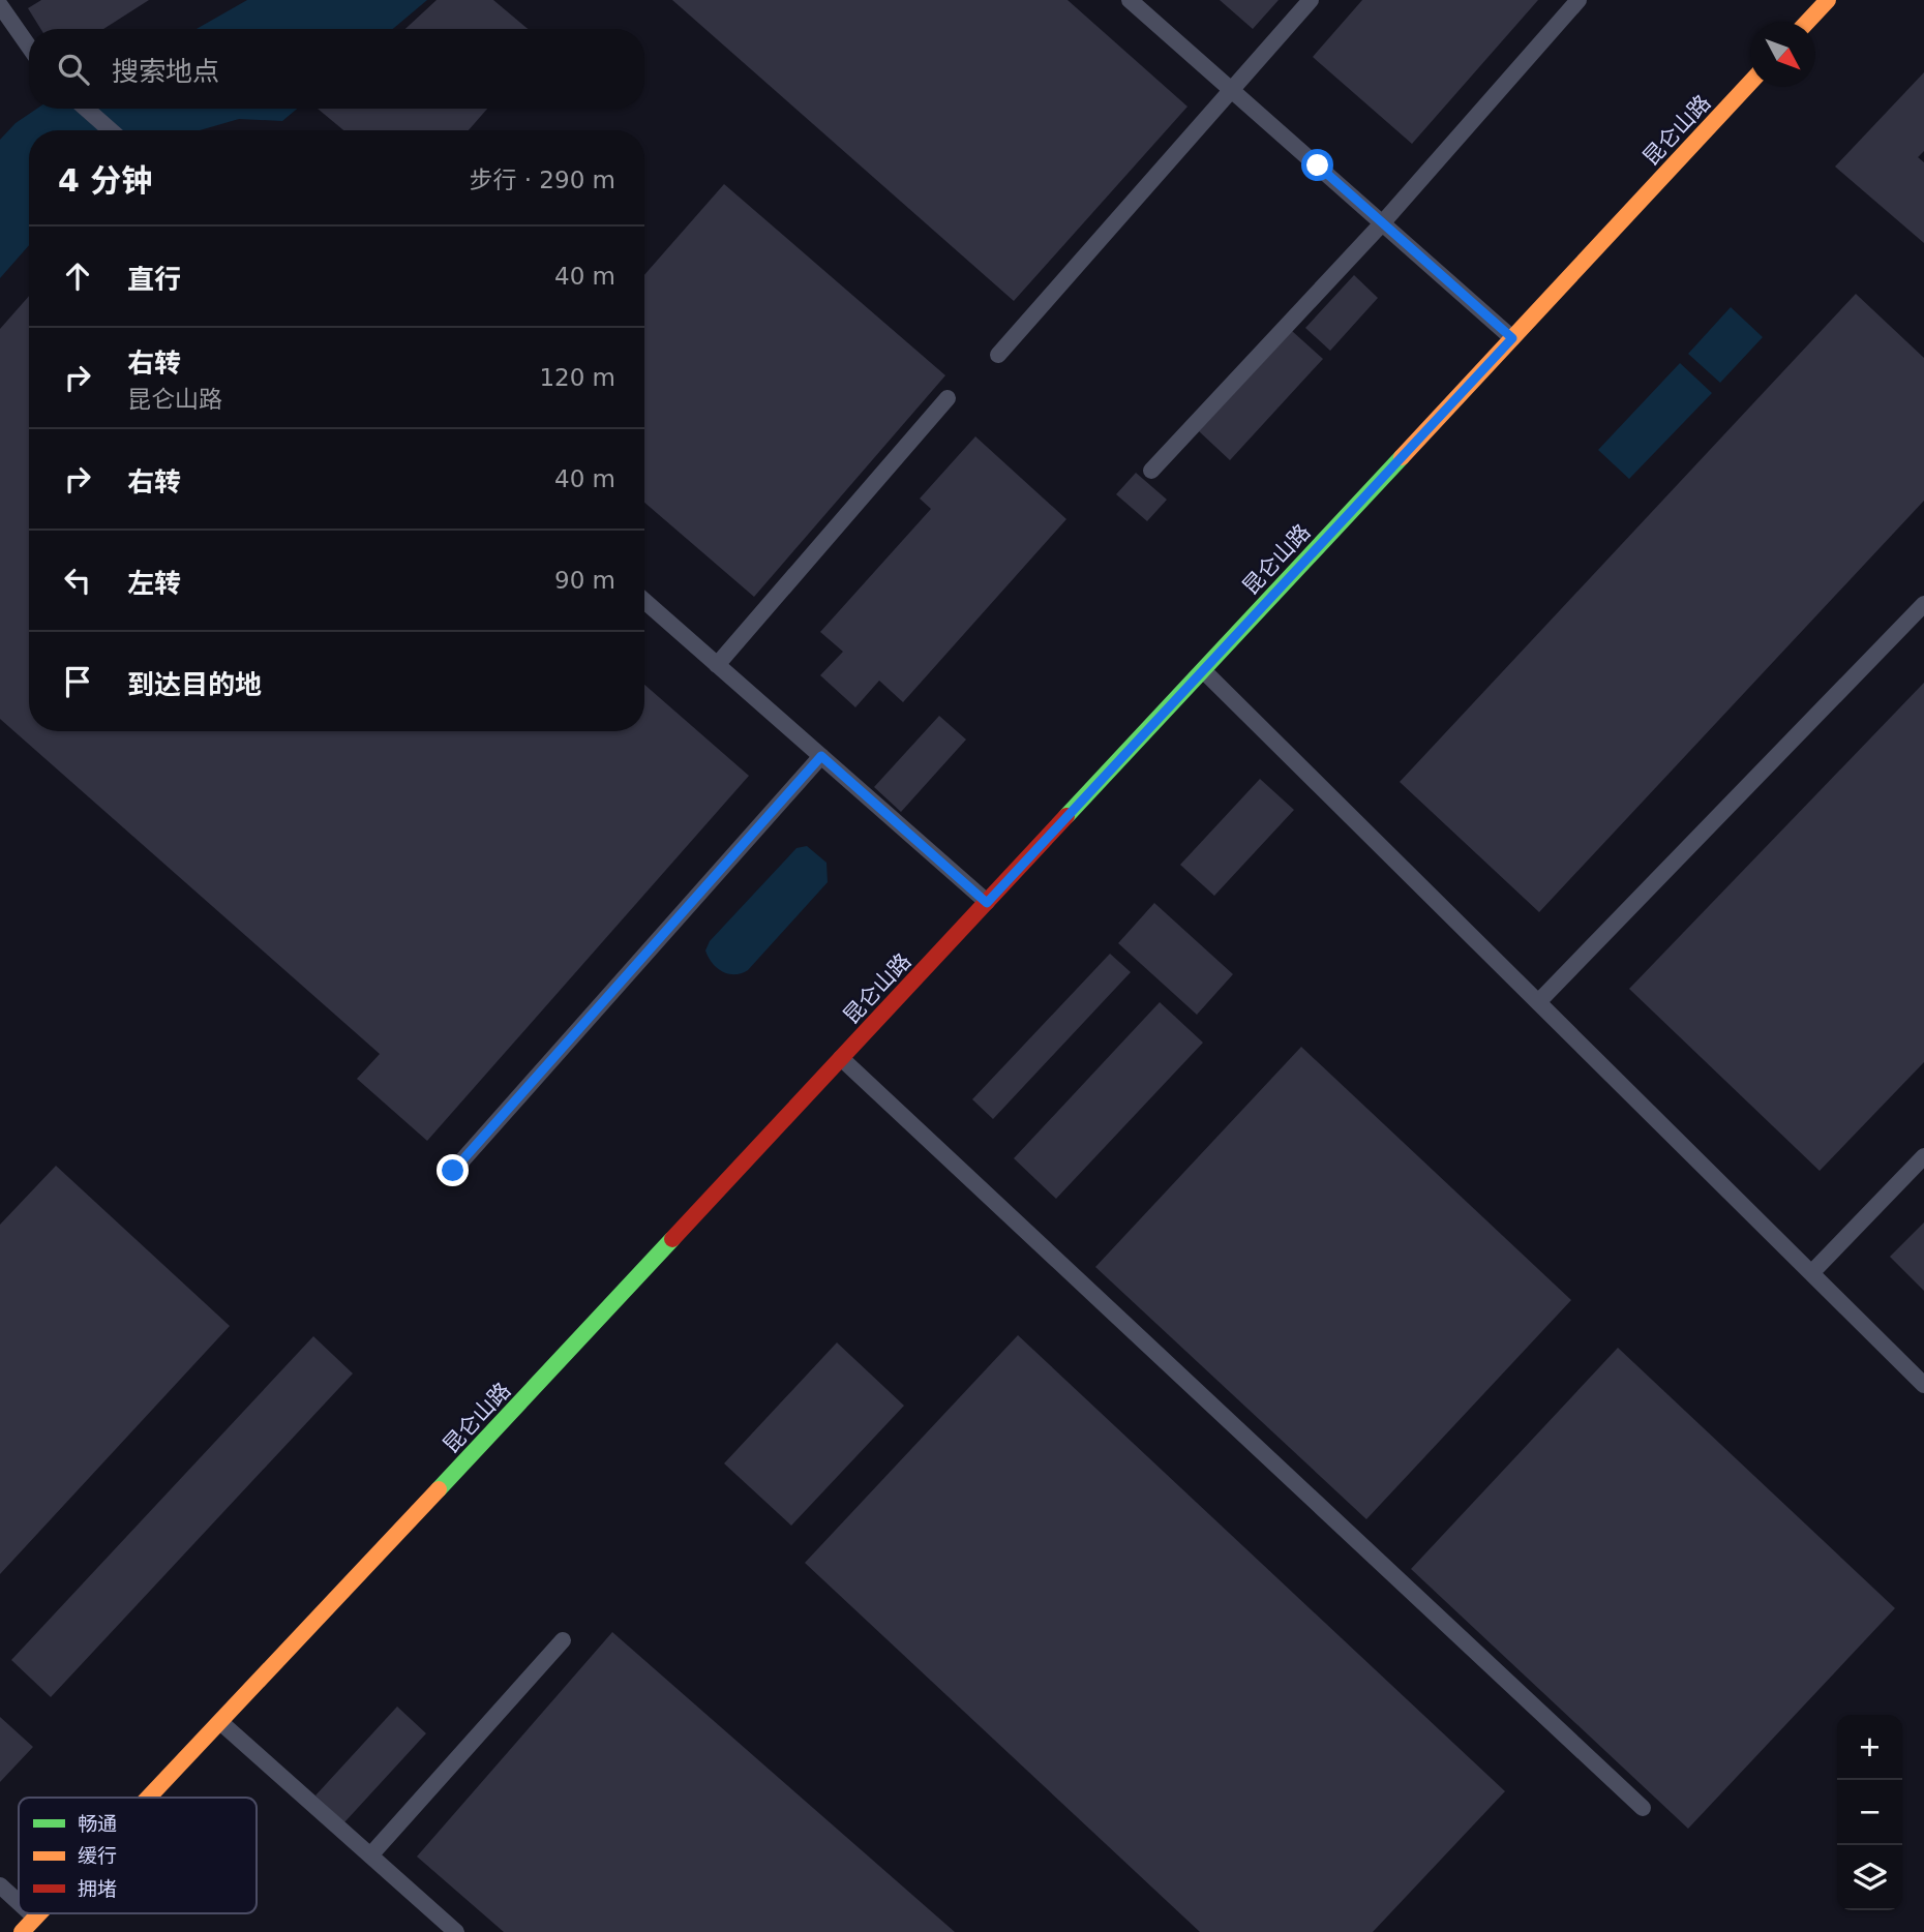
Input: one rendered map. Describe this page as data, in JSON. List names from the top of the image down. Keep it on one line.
{"streets":{"street":["昆仑山路"]},"legend":["畅通","缓行","拥堵"],"north":"bottom right","page":{"search":"搜索地点","heading":["4 分钟","步行 · 290 m"],"list":[["直行","40 m"],["右转","昆仑山路","120 m"],["右转","40 m"],["左转","90 m"],"到达目的地"],"map_buttons":["+","−"]}}
